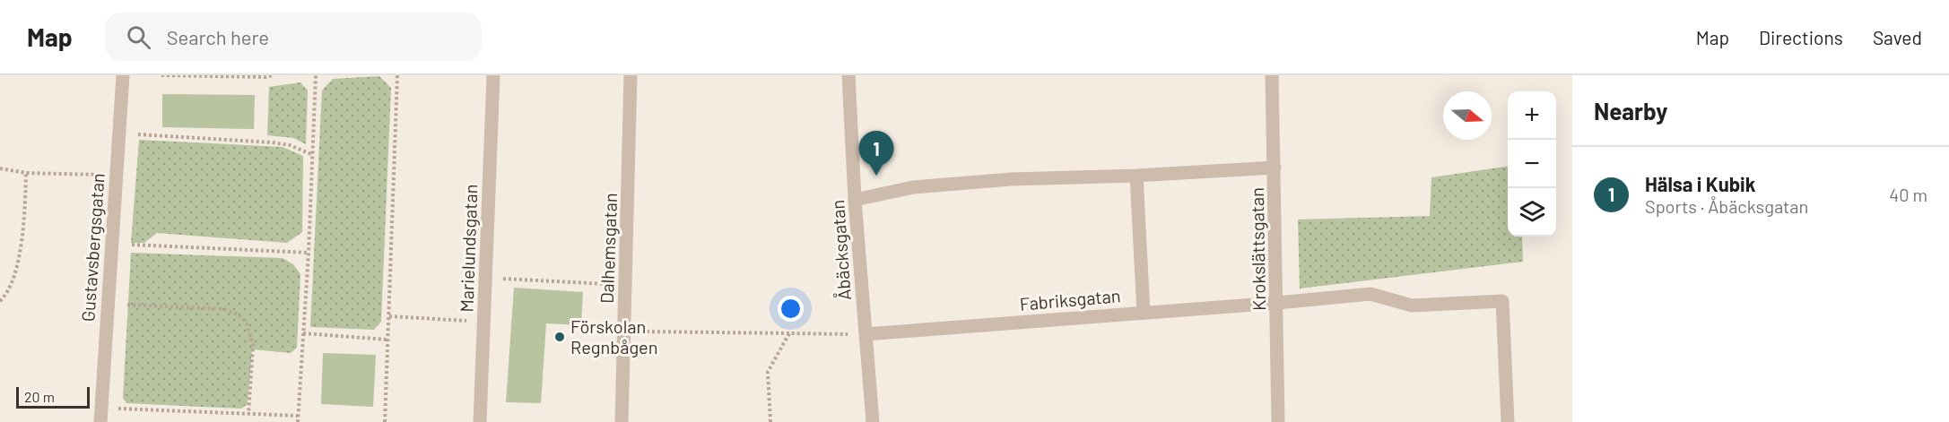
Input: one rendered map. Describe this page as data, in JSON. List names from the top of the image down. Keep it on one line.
{"streets":{"street":["Gustavsbergsgatan","Marielundsgatan","Dalhemsgatan","Krokslättsgatan","Åbäcksgatan","Fabriksgatan"]},"crossings":[["Krokslättsgatan","Fabriksgatan"],["Åbäcksgatan","Fabriksgatan"]],"places":["Förskolan Regnbågen"],"scale_bar":"20 m","north":"right","page":{"header":"Map","search":"Search here","nav":["Map","Directions","Saved"],"heading":"Nearby","map_buttons":["+","−"],"pins":"1","list":[{"mark":"1","name":"Hälsa i Kubik","note":"Sports · Åbäcksgatan","value":"40 m"}],"scale":"20 m"}}
